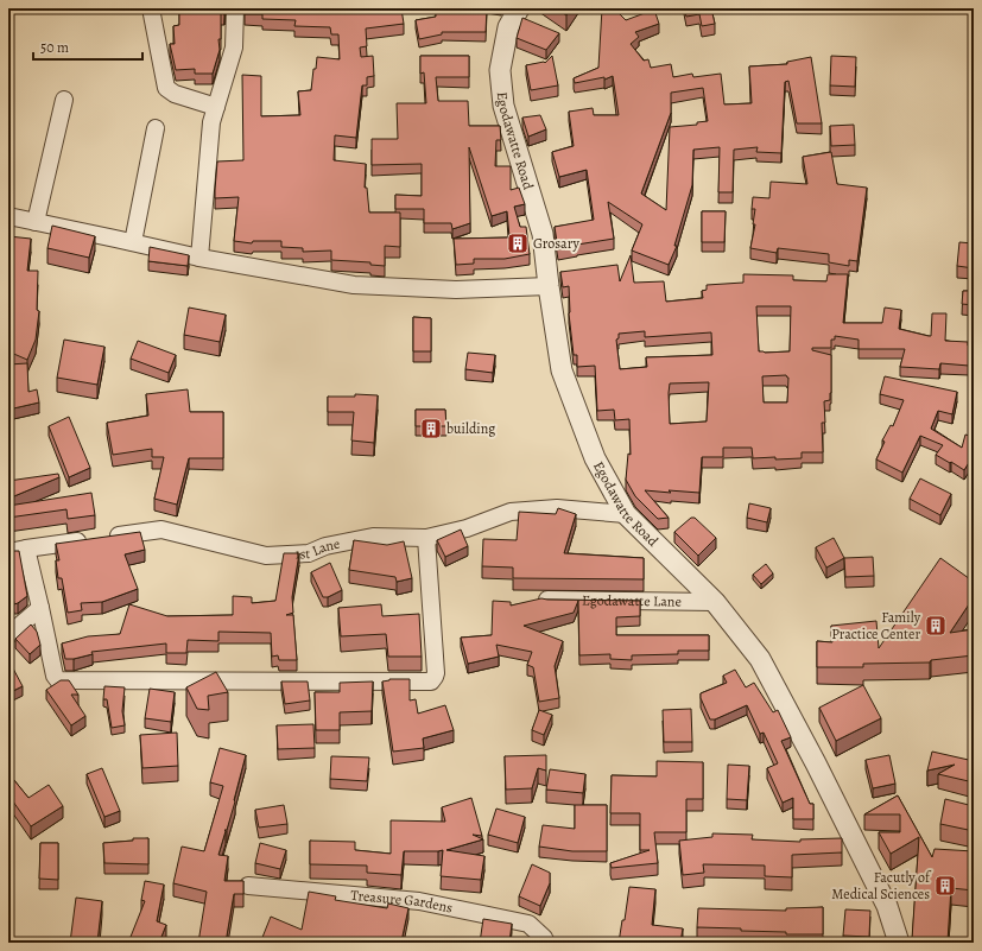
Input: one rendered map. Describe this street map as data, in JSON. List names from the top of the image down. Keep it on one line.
{"streets":{"street":["Egodawatte Road","1st Lane","Egodawatte Lane","Treasure Gardens"]},"crossings":[["Egodawatte Road","1st Lane"],["Egodawatte Road","Egodawatte Lane"]],"places":{"building":["Grosary","building","Family Practice Center","Facutly of Medical Sciences"]},"scale_bar":"50 m"}
